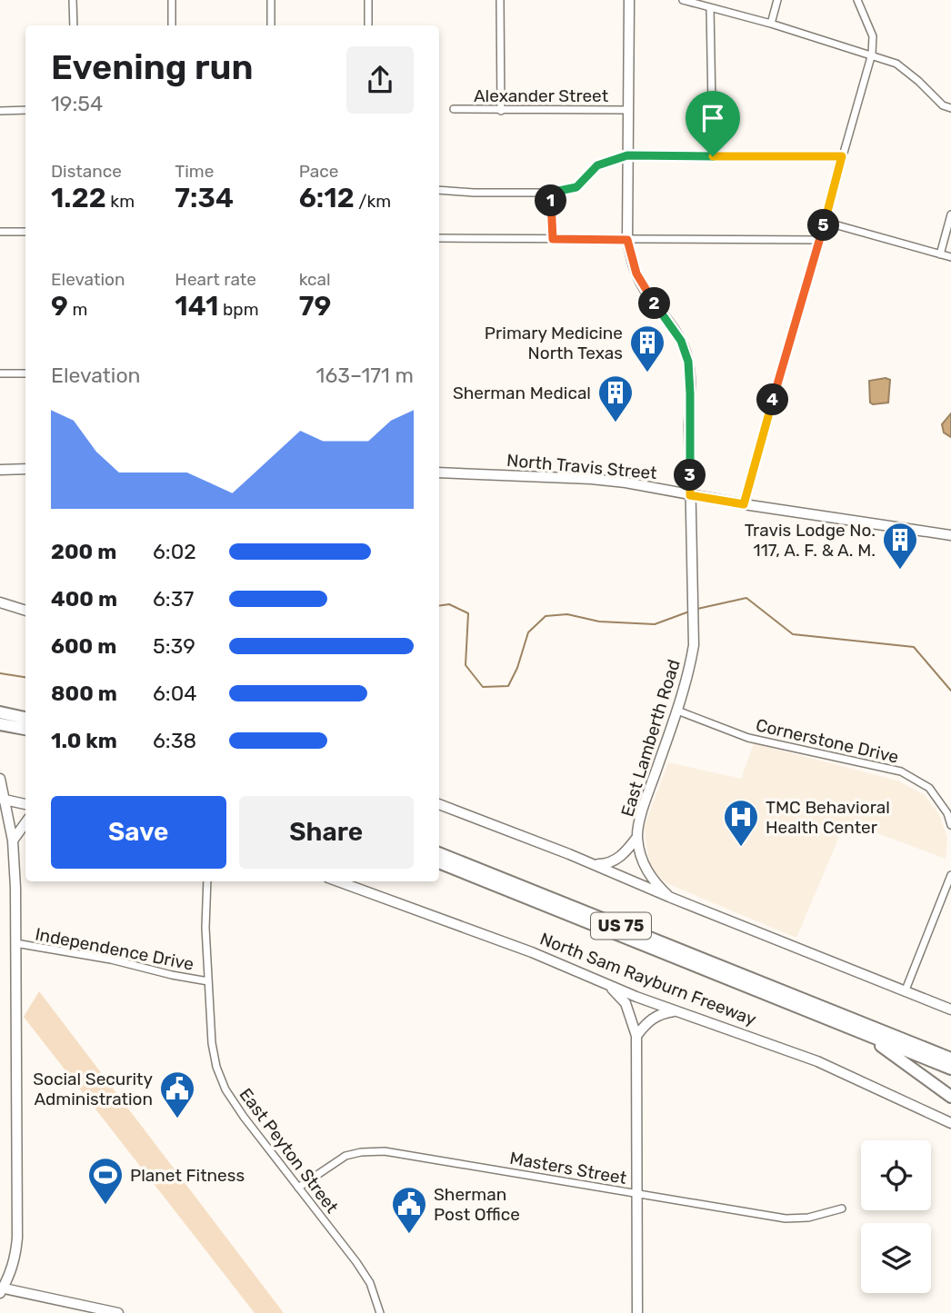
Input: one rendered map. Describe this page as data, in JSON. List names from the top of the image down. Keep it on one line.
{"streets":{"highway":["US 75","North Sam Rayburn Freeway"],"main road":["North Travis Street","East Lamberth Road"],"street":["Alexander Street","Cornerstone Drive","Independence Drive","East Peyton Street","Masters Street"]},"crossings":[["Alexander Street","East Lamberth Road"],["North Travis Street","East Lamberth Road"],["East Lamberth Road","Cornerstone Drive"],["Independence Drive","East Peyton Street"],["East Peyton Street","Masters Street"]],"places":{"building":["Primary Medicine North Texas","Sherman Medical","Travis Lodge No. 117, A. F. & A. M."],"hospital":["TMC Behavioral Health Center"],"public building":["Social Security Administration","Sherman Post Office"],"sports":["Planet Fitness"]},"page":{"heading":["Evening run","19:54"],"stats":[["Distance","1.22 km"],["Time","7:34"],["Pace","6:12 /km"],["Elevation","9 m"],["Heart rate","141 bpm"],["kcal","79"]],"pins":["1","5","2","4","3"],"chart":["Elevation","163–171 m"],"list":[{"name":"200 m","note":"6:02"},{"name":"400 m","note":"6:37"},{"name":"600 m","note":"5:39"},{"name":"800 m","note":"6:04"},{"name":"1.0 km","note":"6:38"}],"buttons":["Save","Share"]}}
